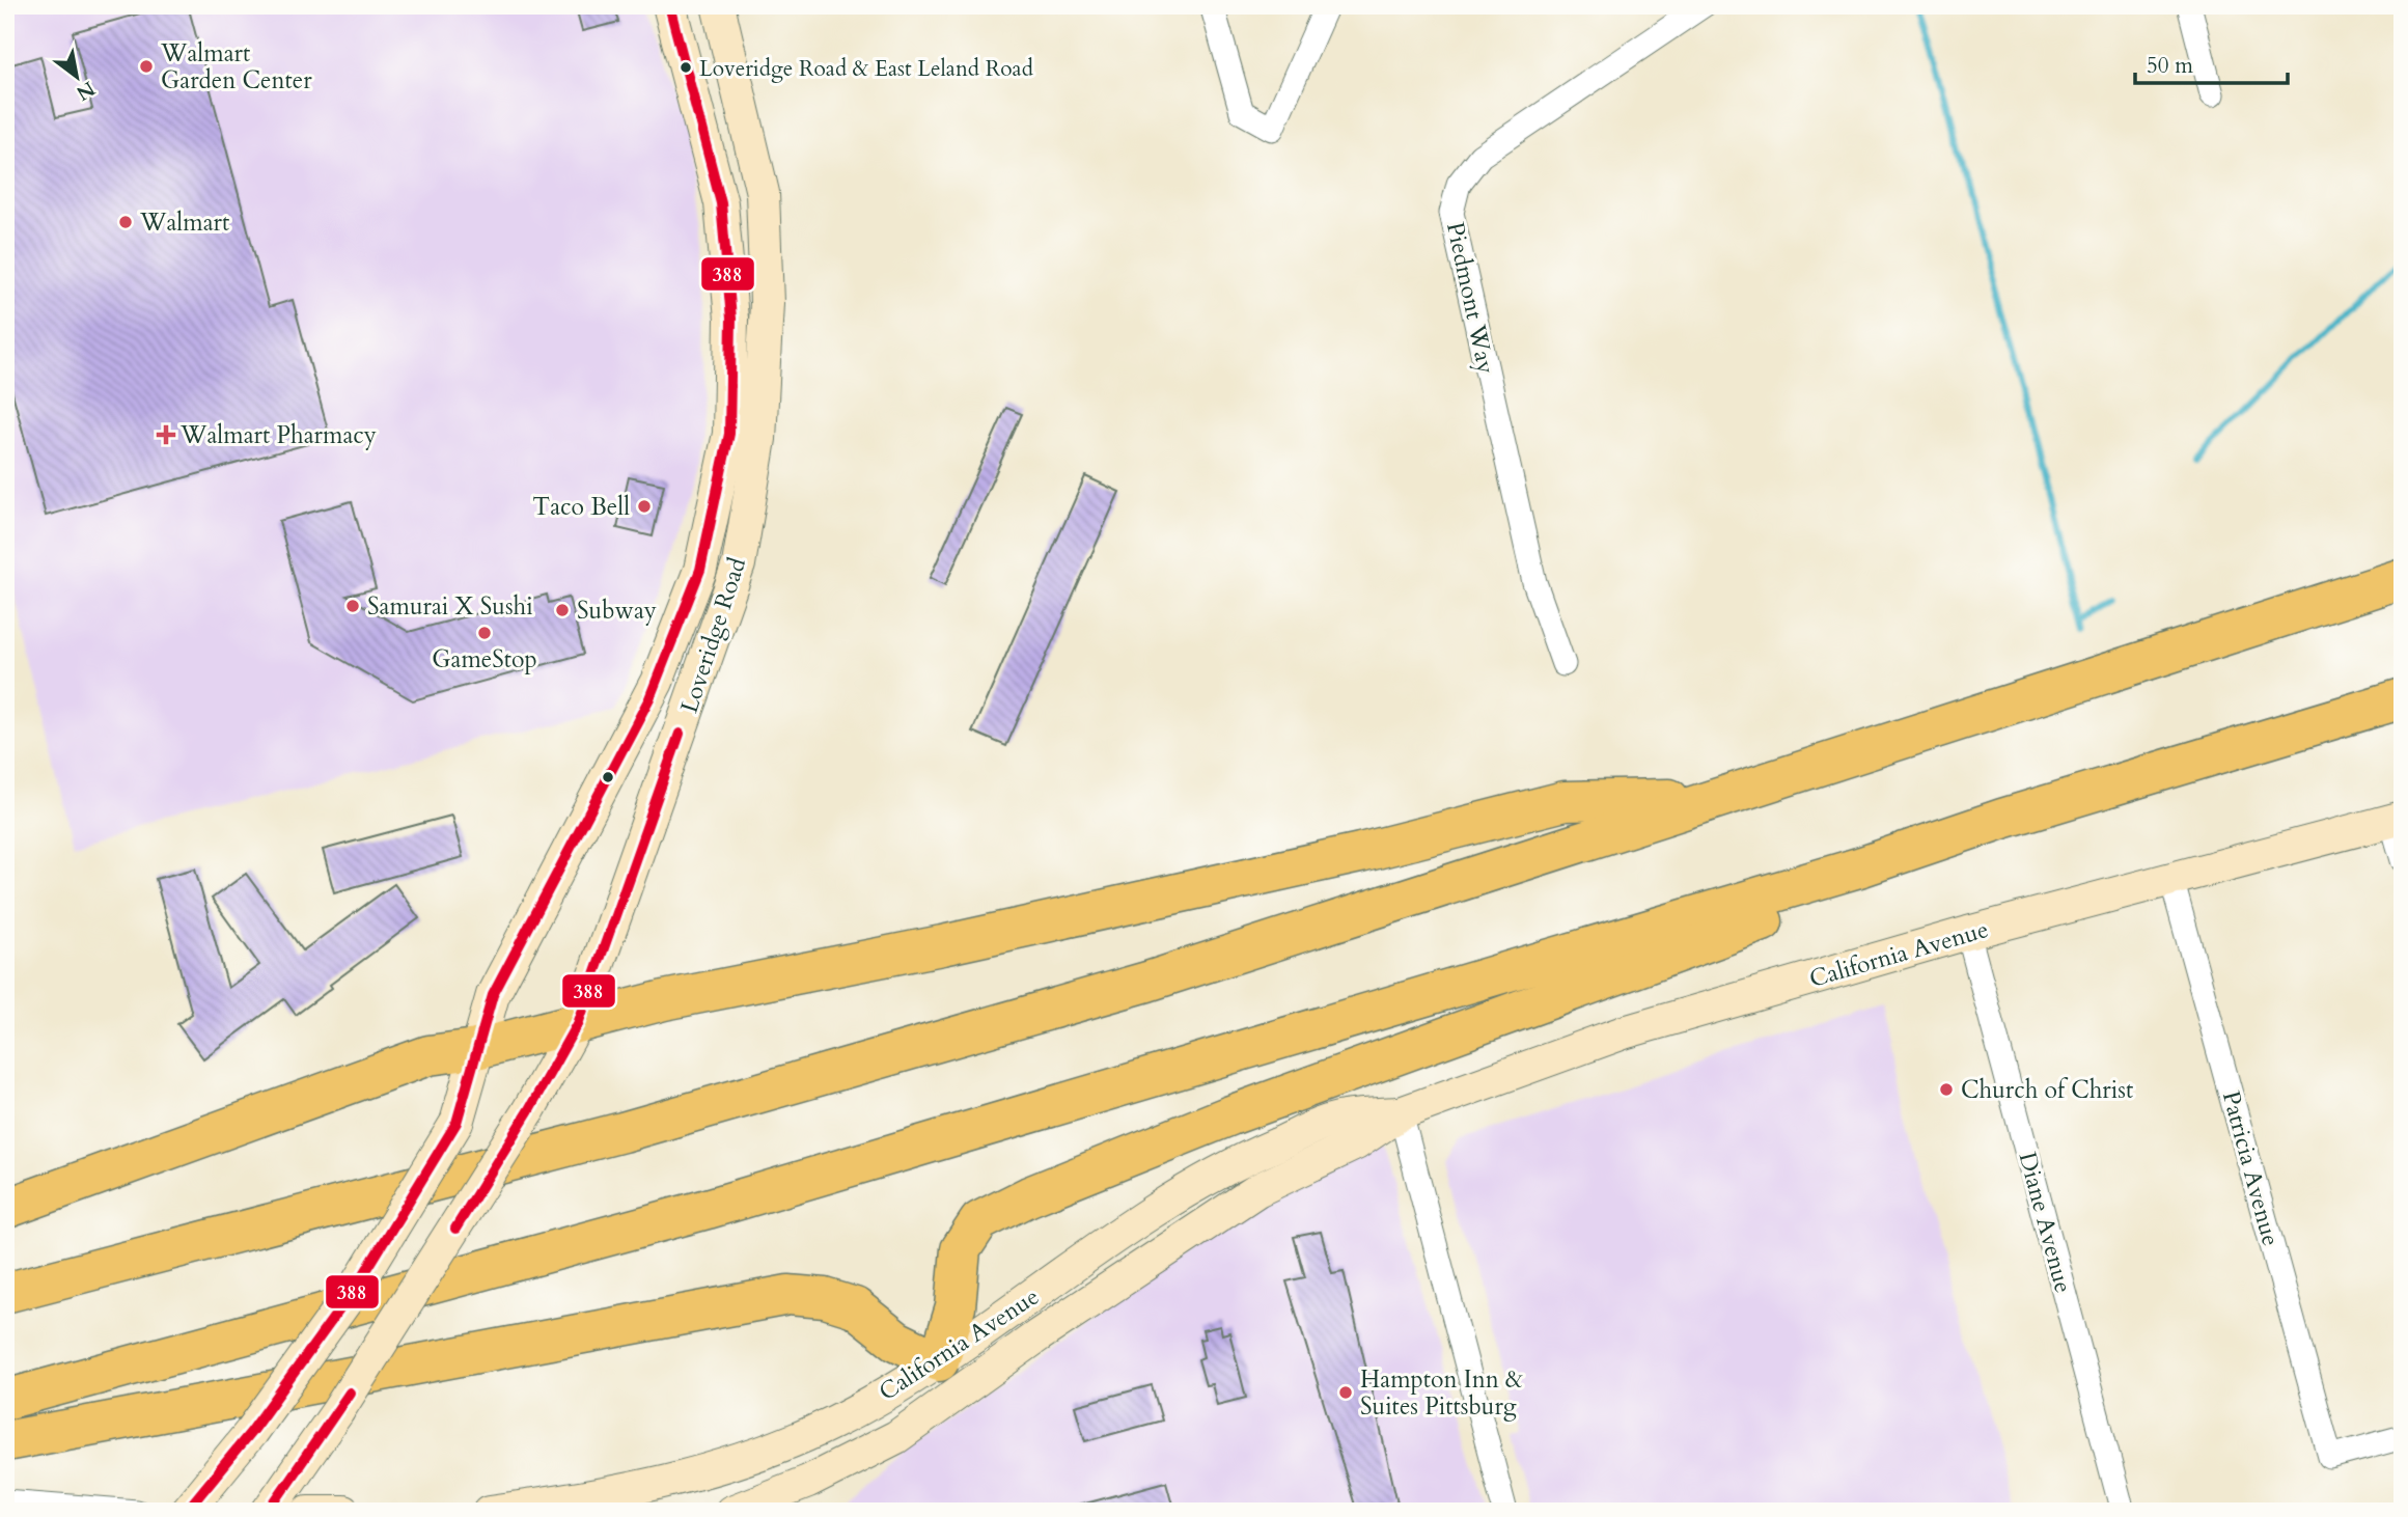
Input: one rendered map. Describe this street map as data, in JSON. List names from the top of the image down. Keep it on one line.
{"streets":{"main road":["Loveridge Road","California Avenue"],"street":["Piedmont Way","Patricia Avenue","Diane Avenue"]},"crossings":[["California Avenue","Patricia Avenue"],["California Avenue","Diane Avenue"]],"places":{"other":["Walmart Garden Center","Loveridge Road & East Leland Road","Walmart","Taco Bell","Samurai X Sushi","Subway","GameStop","Church of Christ","Hampton Inn & Suites Pittsburg"],"health":["Walmart Pharmacy"]},"lines":["transit line 388"],"scale_bar":"50 m","north":"bottom right"}
